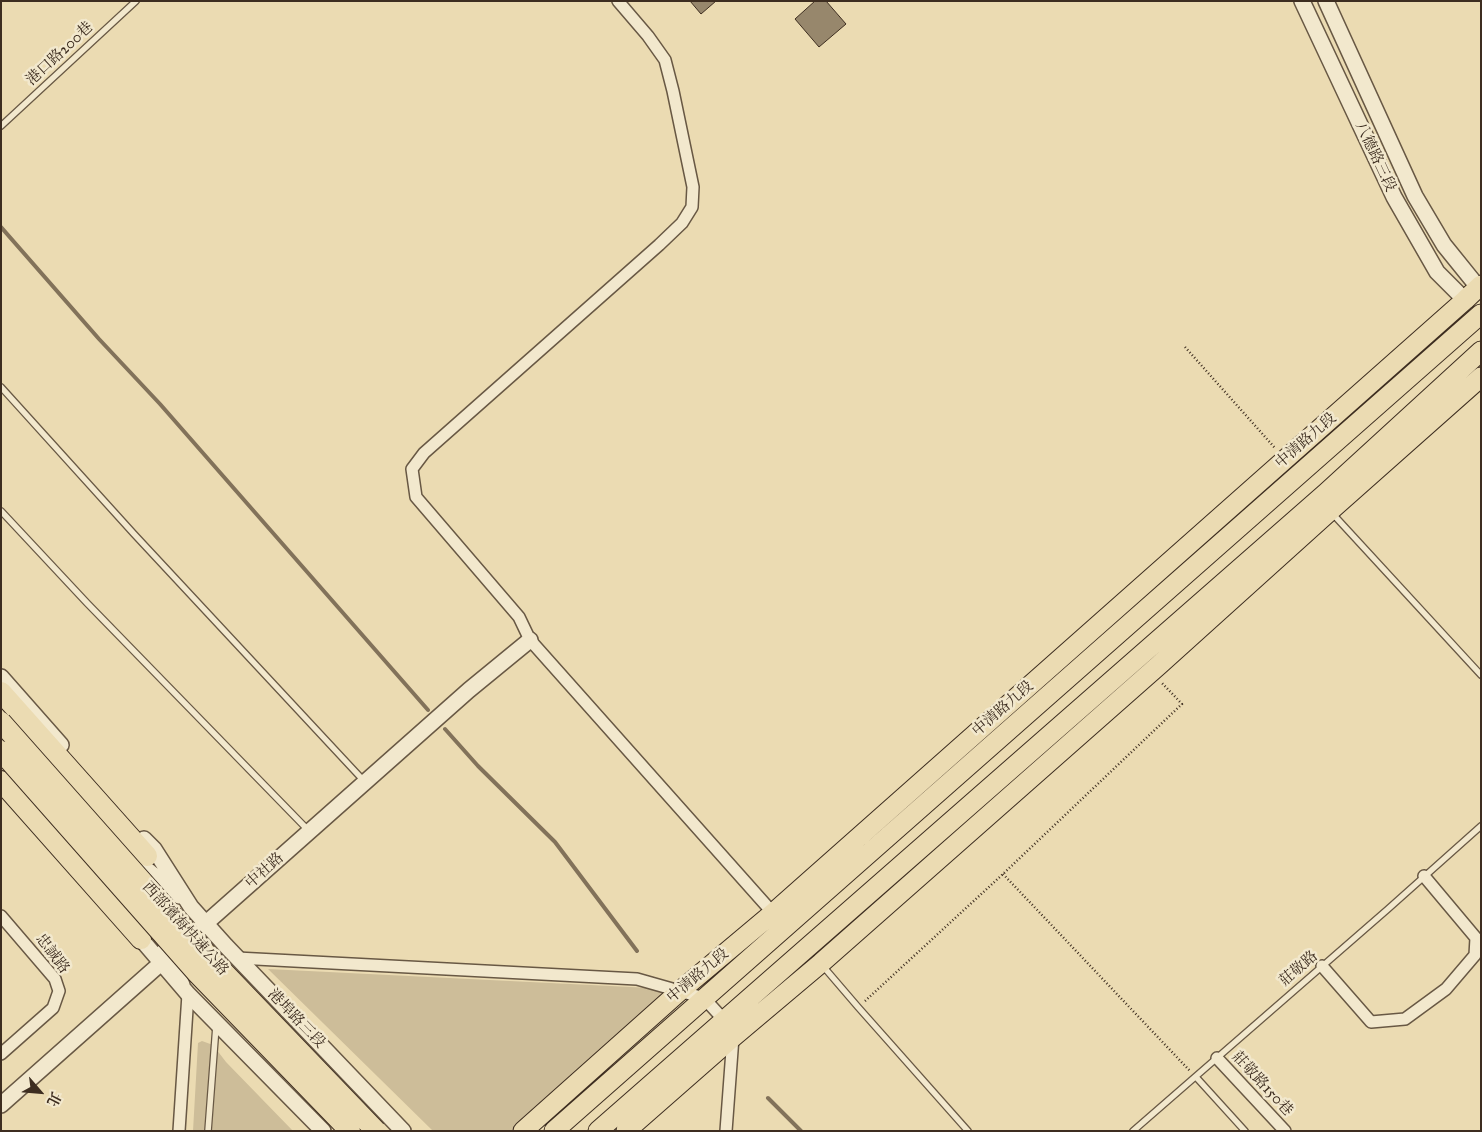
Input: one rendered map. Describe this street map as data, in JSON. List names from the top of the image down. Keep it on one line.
{"streets":{"highway":["西部濱海快速公路"],"main road":["中清路九段"],"street":["八德路三段","中社路","忠誠路","港埠路三段","莊敬路150巷"],"lane":["港口路200巷","莊敬路"]},"crossings":[["八德路三段","中清路九段"],["中社路","港埠路三段"],["莊敬路","莊敬路150巷"]],"north":"bottom right"}
